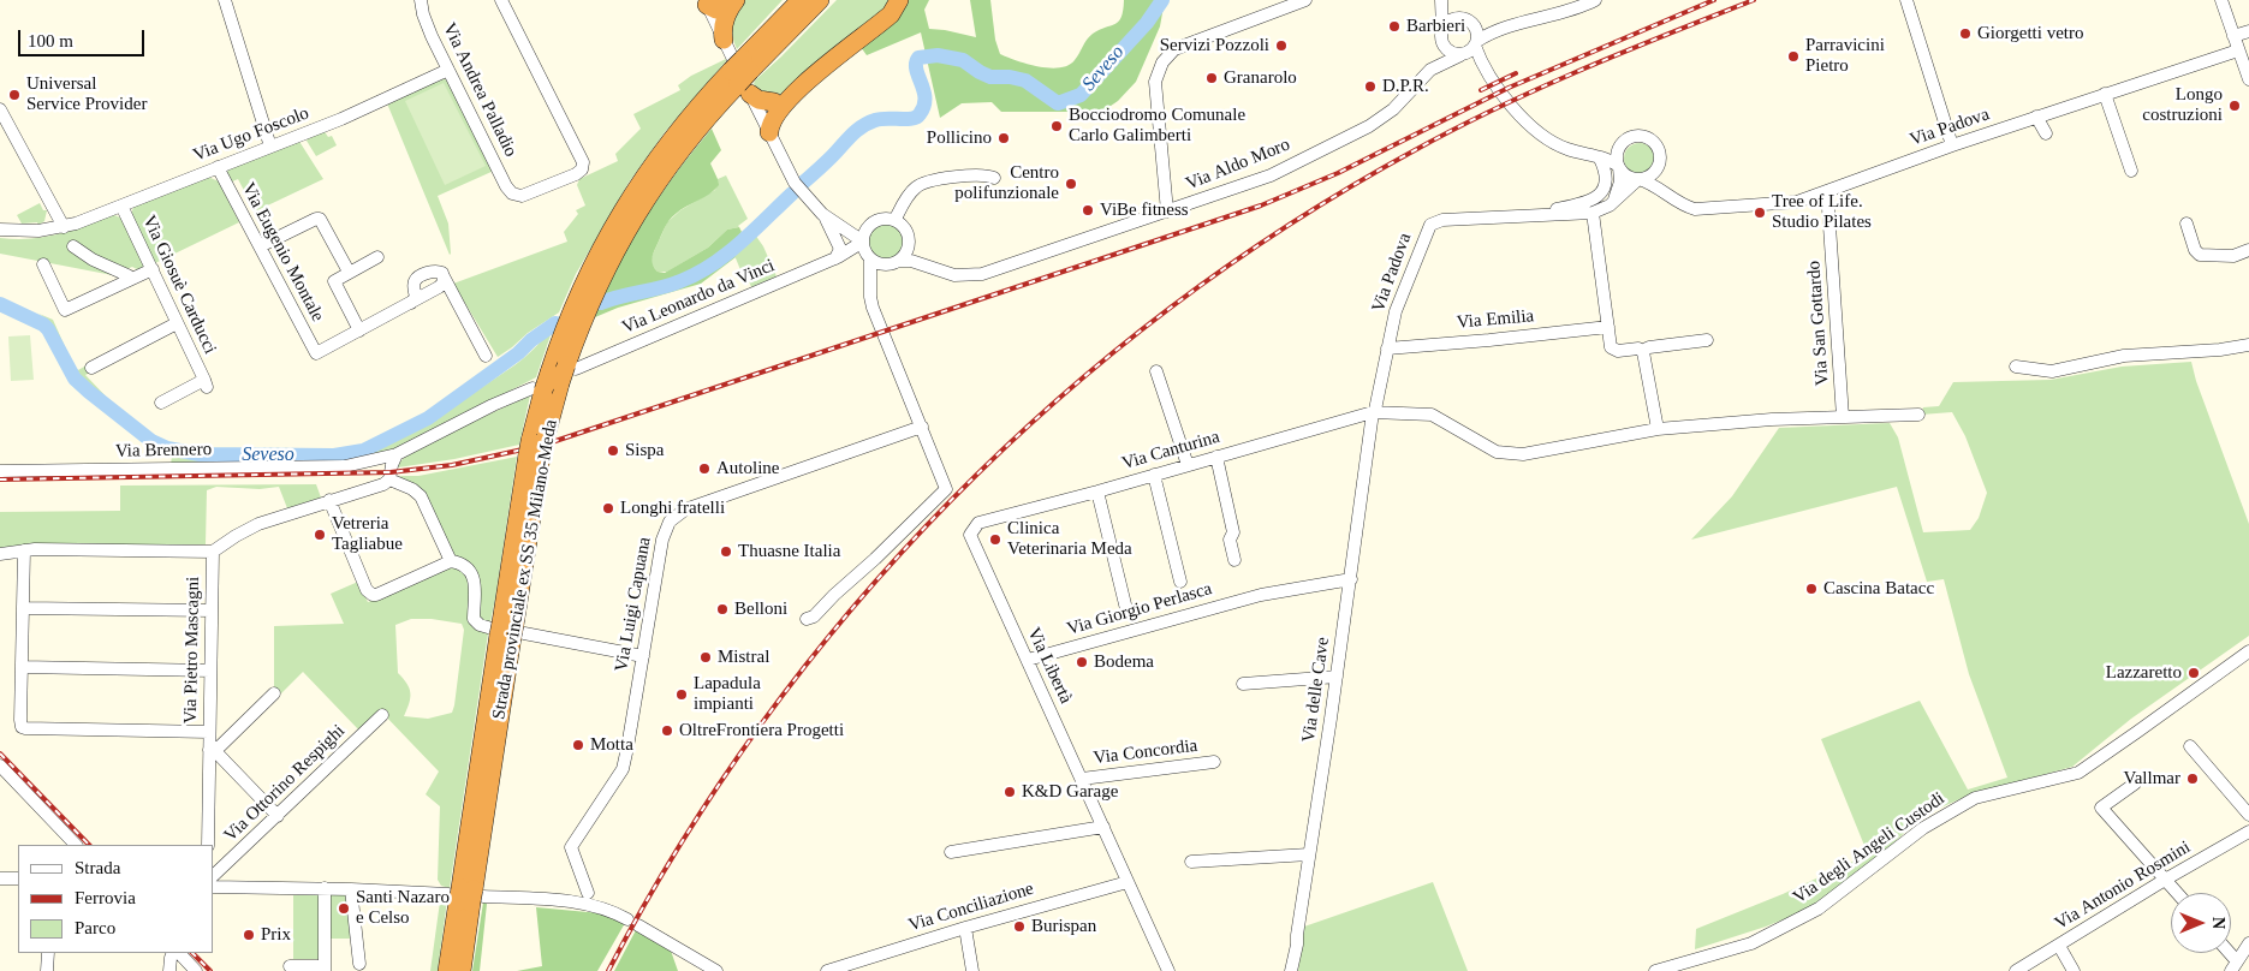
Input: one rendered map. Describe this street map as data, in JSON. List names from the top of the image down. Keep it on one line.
{"streets":{"highway":["Strada provinciale ex SS 35 Milano-Meda"],"street":["Via Andrea Palladio","Via Padova","Via Ugo Foscolo","Via Aldo Moro","Via Eugenio Montale","Via Giosuè Carducci","Via Leonardo da Vinci","Via Emilia","Via San Gottardo","Via Brennero","Via Canturina","Via Luigi Capuana","Via Giorgio Perlasca","Via Pietro Mascagni","Via Libertà","Via delle Cave","Via Concordia","Via Ottorino Respighi","Via degli Angeli Custodi","Via Antonio Rosmini","Via Conciliazione"]},"crossings":[["Via Andrea Palladio","Via Ugo Foscolo"],["Via Padova","Via Emilia"],["Via Padova","Via San Gottardo"],["Via Padova","Via Canturina"],["Via Padova","Via delle Cave"],["Via Ugo Foscolo","Via Eugenio Montale"],["Via Ugo Foscolo","Via Giosuè Carducci"],["Via Leonardo da Vinci","Via Brennero"],["Via Leonardo da Vinci","Strada provinciale ex SS 35 Milano-Meda"],["Via San Gottardo","Via Canturina"],["Via Canturina","Via Libertà"],["Via Canturina","Via delle Cave"],["Via Giorgio Perlasca","Via Libertà"],["Via Giorgio Perlasca","Via delle Cave"],["Via Libertà","Via Concordia"],["Via Libertà","Via Conciliazione"]],"water":["Seveso"],"places":["Barbieri","Giorgetti vetro","Servizi Pozzoli","Parravicini Pietro","Granarolo","D.P.R.","Universal Service Provider","Longo costruzioni","Bocciodromo Comunale Carlo Galimberti","Pollicino","Centro polifunzionale","ViBe fitness","Tree of Life. Studio Pilates","Sispa","Autoline","Longhi fratelli","Vetreria Tagliabue","Clinica Veterinaria Meda","Thuasne Italia","Cascina Batacc","Belloni","Mistral","Bodema","Lazzaretto","Lapadula impianti","OltreFrontiera Progetti","Motta","Vallmar","K&D Garage","Santi Nazaro e Celso","Burispan","Prix"],"legend":["Strada","Ferrovia","Parco"],"scale_bar":"100 m","north":"right"}
